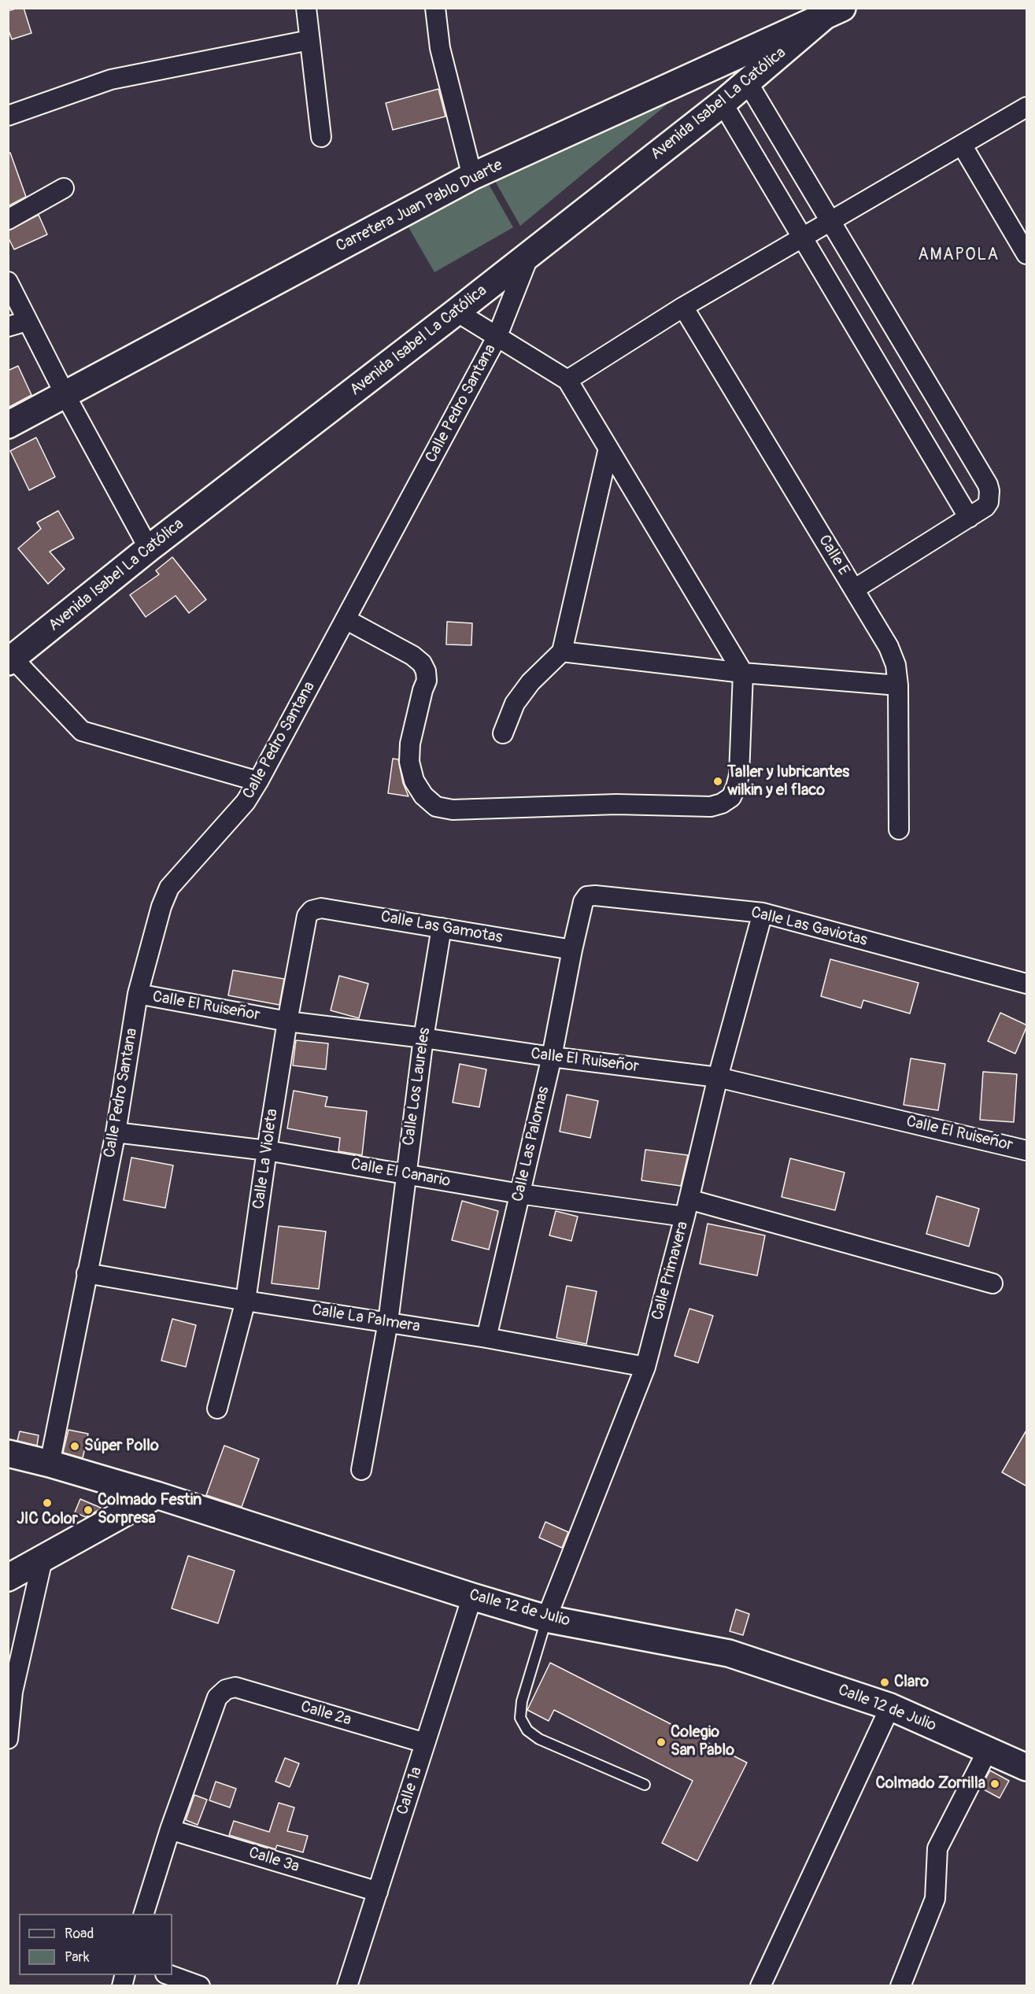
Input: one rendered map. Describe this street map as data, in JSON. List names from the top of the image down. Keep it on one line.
{"streets":{"main road":["Avenida Isabel La Católica","Carretera Juan Pablo Duarte","Calle 12 de Julio"],"street":["Calle Pedro Santana","Calle E","Calle Las Gaviotas","Calle Las Gamotas","Calle El Ruiseñor","Calle Los Laureles","Calle Las Palomas","Calle La Violeta","Calle El Canario","Calle Primavera","Calle La Palmera","Calle 2ª","Calle 1ª","Calle 3ª"]},"crossings":[["Avenida Isabel La Católica","Carretera Juan Pablo Duarte"],["Avenida Isabel La Católica","Calle Pedro Santana"],["Calle Pedro Santana","Calle El Ruiseñor"],["Calle Pedro Santana","Calle El Canario"],["Calle Pedro Santana","Calle La Palmera"],["Calle Pedro Santana","Calle 12 de Julio"],["Calle Las Gaviotas","Calle Las Palomas"],["Calle Las Gaviotas","Calle Primavera"],["Calle Las Gamotas","Calle Los Laureles"],["Calle Las Gamotas","Calle Las Palomas"],["Calle Las Gamotas","Calle La Violeta"],["Calle El Ruiseñor","Calle Los Laureles"],["Calle El Ruiseñor","Calle Las Palomas"],["Calle El Ruiseñor","Calle La Violeta"],["Calle El Ruiseñor","Calle Primavera"],["Calle Los Laureles","Calle El Canario"],["Calle Los Laureles","Calle La Palmera"],["Calle Las Palomas","Calle El Canario"],["Calle Las Palomas","Calle La Palmera"],["Calle La Violeta","Calle El Canario"],["Calle La Violeta","Calle La Palmera"],["Calle El Canario","Calle Primavera"],["Calle Primavera","Calle La Palmera"],["Calle Primavera","Calle 12 de Julio"],["Calle 12 de Julio","Calle 1ª"],["Calle 2ª","Calle 1ª"],["Calle 2ª","Calle 3ª"],["Calle 1ª","Calle 3ª"]],"districts":["AMAPOLA"],"places":["Taller y lubricantes wilkin y el flaco","Súper Pollo","JIC Color","Colmado Festin Sorpresa","Claro","Colegio San Pablo","Colmado Zorrilla"],"legend":["Road","Park"]}
